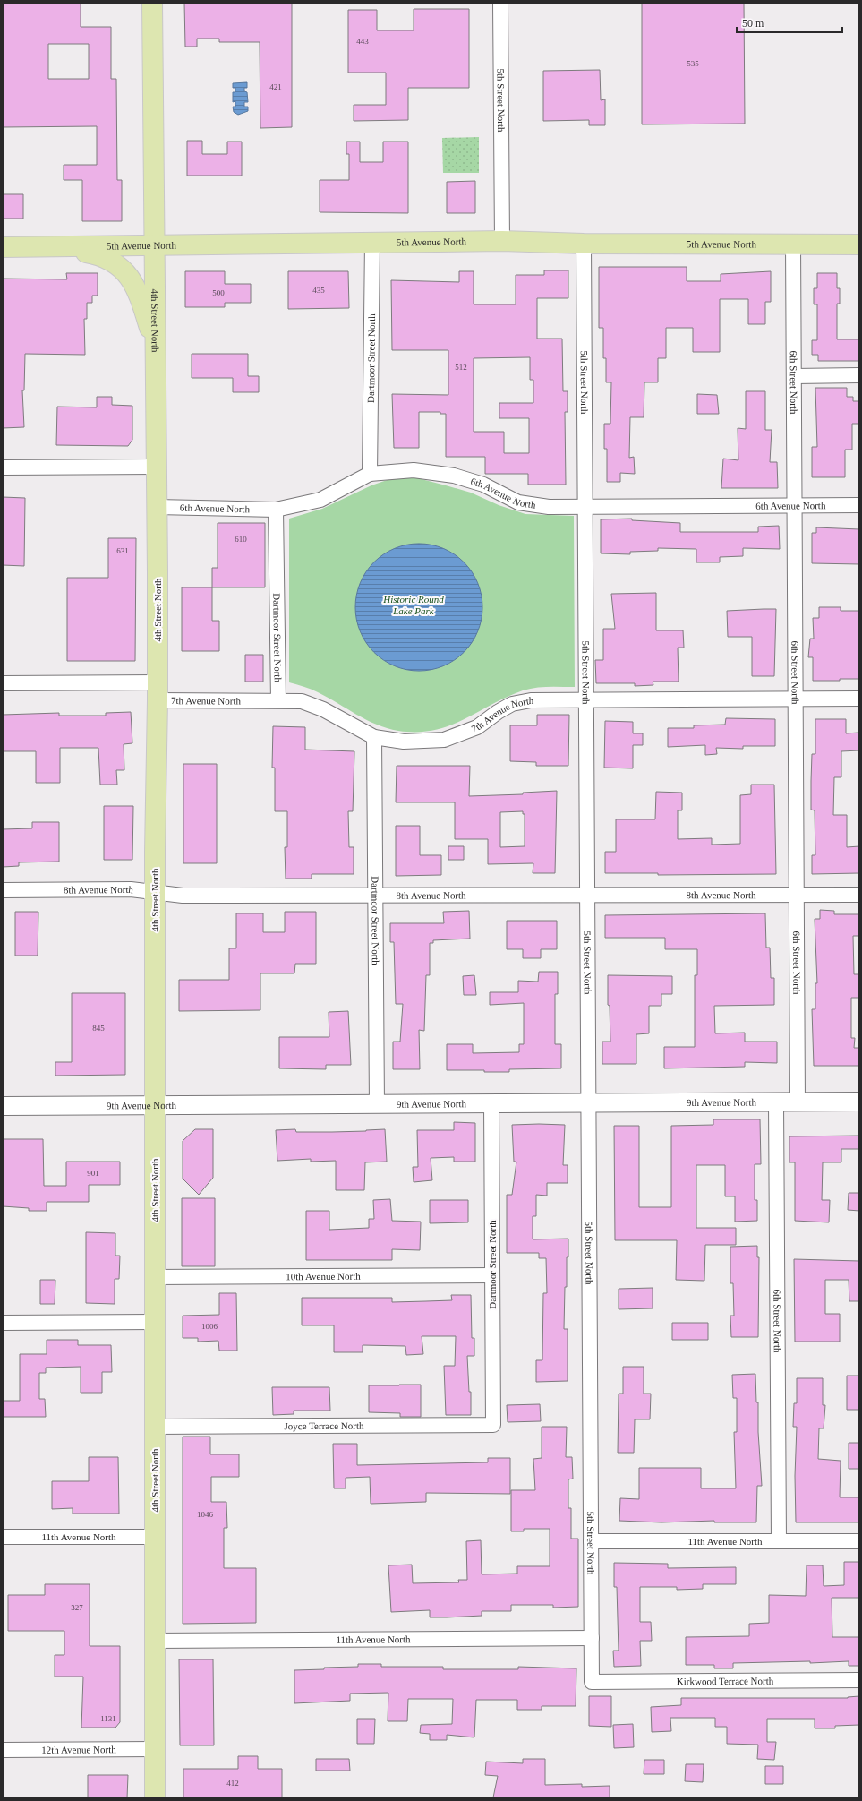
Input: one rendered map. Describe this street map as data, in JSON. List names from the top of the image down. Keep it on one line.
{"streets":{"main road":["5th Avenue North","4th Street North"],"street":["5th Street North","Dartmoor Street North","6th Street North","6th Avenue North","7th Avenue North","8th Avenue North","9th Avenue North","10th Avenue North","Joyce Terrace North","11th Avenue North","Kirkwood Terrace North","12th Avenue North"]},"crossings":[["5th Street North","5th Avenue North"],["5th Street North","6th Avenue North"],["5th Street North","7th Avenue North"],["5th Street North","8th Avenue North"],["5th Street North","9th Avenue North"],["5th Street North","11th Avenue North"],["5th Street North","Kirkwood Terrace North"],["5th Avenue North","4th Street North"],["5th Avenue North","Dartmoor Street North"],["5th Avenue North","6th Street North"],["4th Street North","6th Avenue North"],["4th Street North","7th Avenue North"],["4th Street North","8th Avenue North"],["4th Street North","9th Avenue North"],["4th Street North","10th Avenue North"],["4th Street North","Joyce Terrace North"],["4th Street North","11th Avenue North"],["4th Street North","12th Avenue North"],["Dartmoor Street North","6th Avenue North"],["Dartmoor Street North","7th Avenue North"],["Dartmoor Street North","8th Avenue North"],["Dartmoor Street North","9th Avenue North"],["Dartmoor Street North","10th Avenue North"],["Dartmoor Street North","Joyce Terrace North"],["6th Street North","6th Avenue North"],["6th Street North","7th Avenue North"],["6th Street North","8th Avenue North"],["6th Street North","9th Avenue North"],["6th Street North","11th Avenue North"]],"parks":["Historic Round Lake Park"],"house_numbers":["443","535","421","435","500","512","610","631","845","901","1006","1046","327","1131","412"],"scale_bar":"50 m"}
